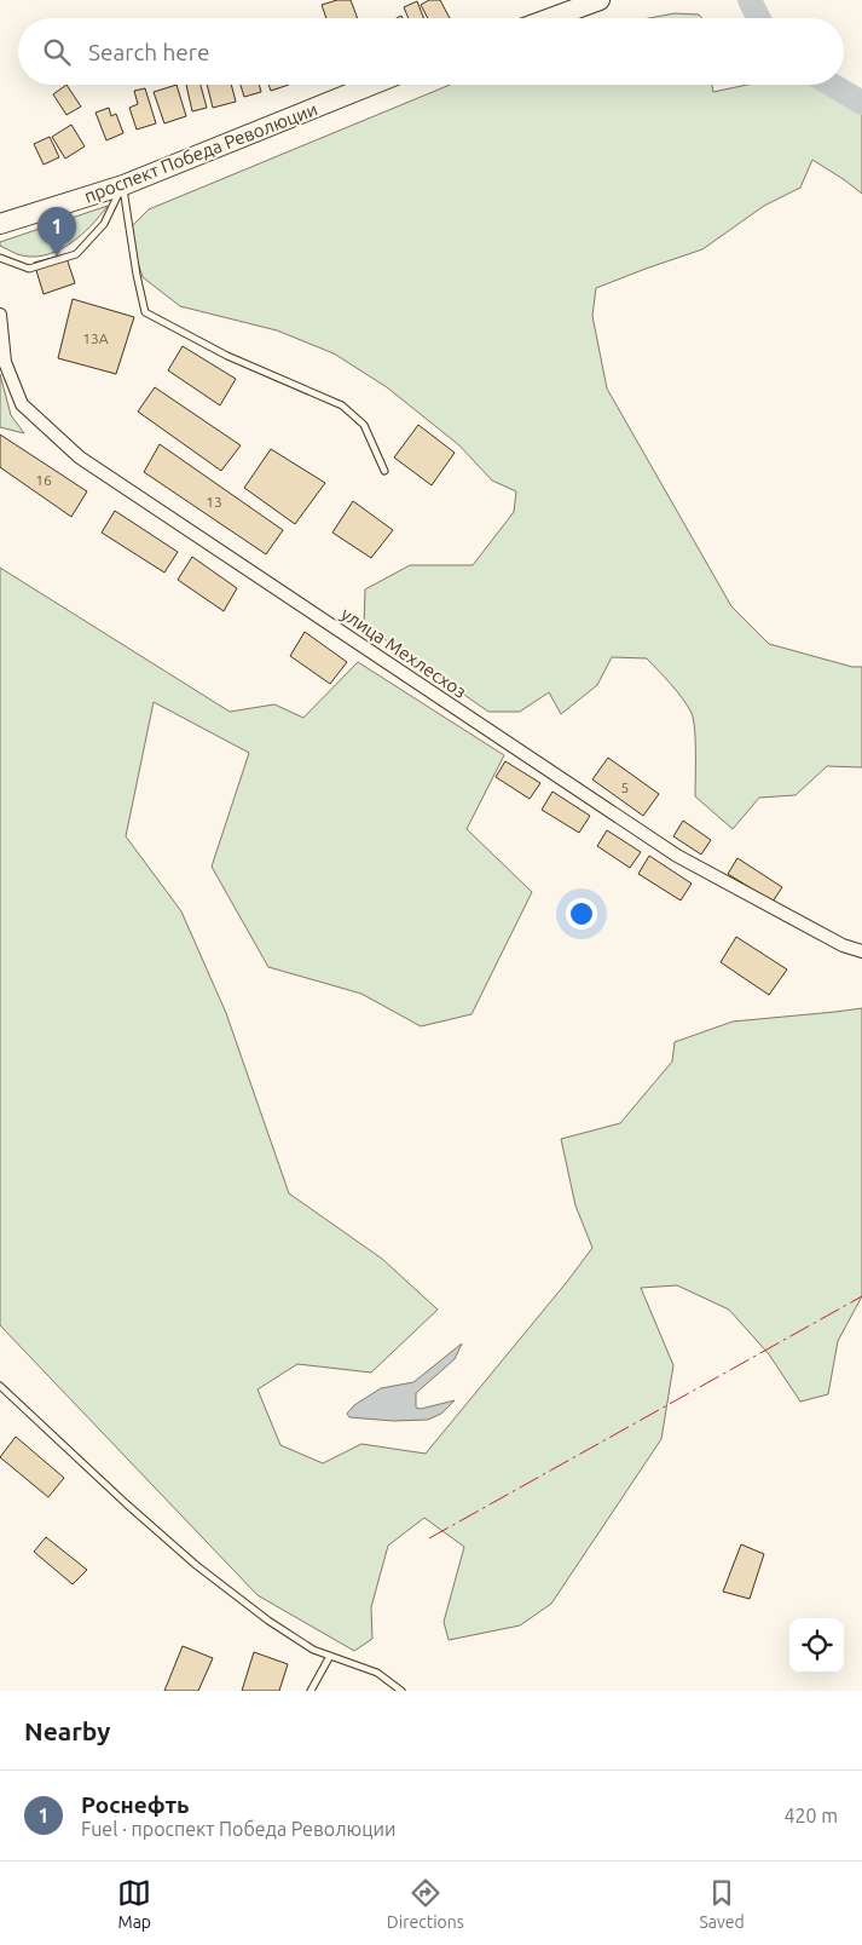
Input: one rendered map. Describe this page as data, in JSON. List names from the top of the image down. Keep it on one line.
{"streets":{"main road":["проспект Победа Революции"],"street":["улица Мехлесхоз"]},"house_numbers":["13А","16","13","5"],"page":{"search":"Search here","pins":"1","heading":"Nearby","list":[{"mark":"1","name":"Роснефть","note":"Fuel · проспект Победа Революции","value":"420 m"}],"nav":["Map","Directions","Saved"]}}
